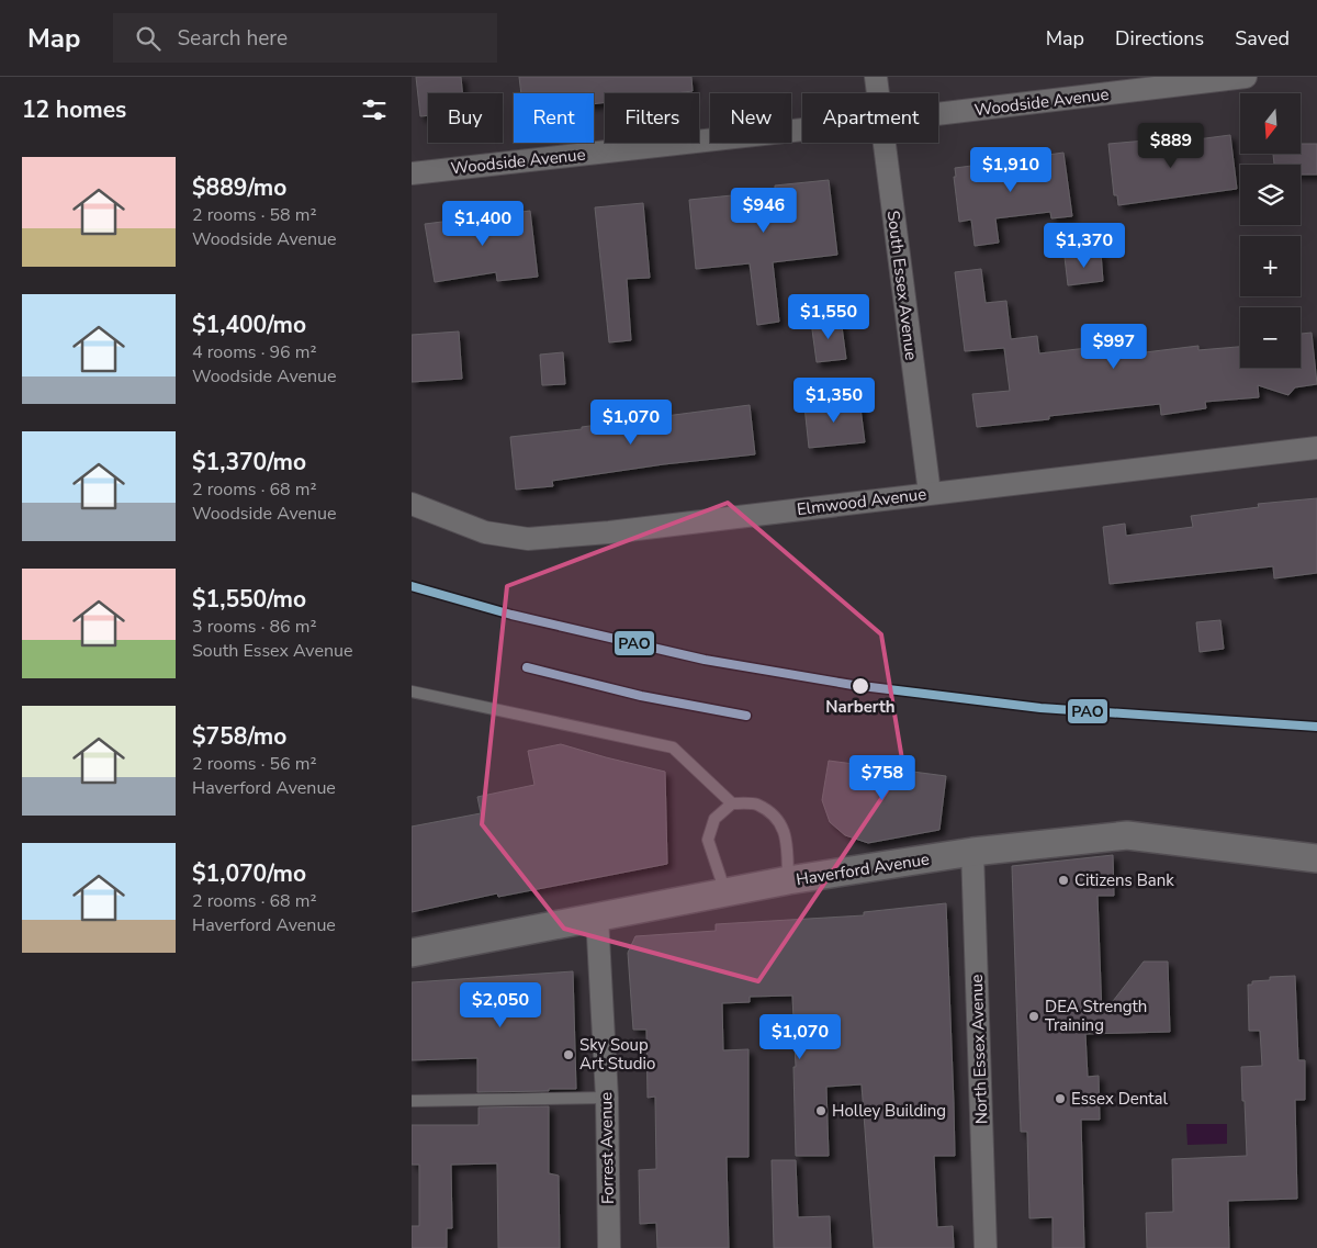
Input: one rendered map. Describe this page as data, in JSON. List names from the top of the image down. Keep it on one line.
{"streets":{"street":["Woodside Avenue","South Essex Avenue","Elmwood Avenue","Haverford Avenue","North Essex Avenue","Forrest Avenue"]},"crossings":[["South Essex Avenue","Elmwood Avenue"],["Haverford Avenue","North Essex Avenue"],["Haverford Avenue","Forrest Avenue"]],"places":["Narberth","Citizens Bank","DEA Strength Training","Sky Soup Art Studio","Essex Dental","Holley Building"],"lines":["transit line PAO"],"north":"bottom","page":{"header":"Map","search":"Search here","nav":["Map","Directions","Saved"],"heading":"12 homes","map_buttons":["+","−"],"chip":["Buy","Rent","Filters","New","Apartment"],"price":["$889","$1,910","$946","$1,400","$1,370","$1,550","$997","$1,350","$1,070","$758","$2,050","$1,070"],"list":[{"name":"$889/mo","note":"2 rooms · 58 m² · Woodside Avenue"},{"name":"$1,400/mo","note":"4 rooms · 96 m² · Woodside Avenue"},{"name":"$1,370/mo","note":"2 rooms · 68 m² · Woodside Avenue"},{"name":"$1,550/mo","note":"3 rooms · 86 m² · South Essex Avenue"},{"name":"$758/mo","note":"2 rooms · 56 m² · Haverford Avenue"},{"name":"$1,070/mo","note":"2 rooms · 68 m² · Haverford Avenue"}]}}
